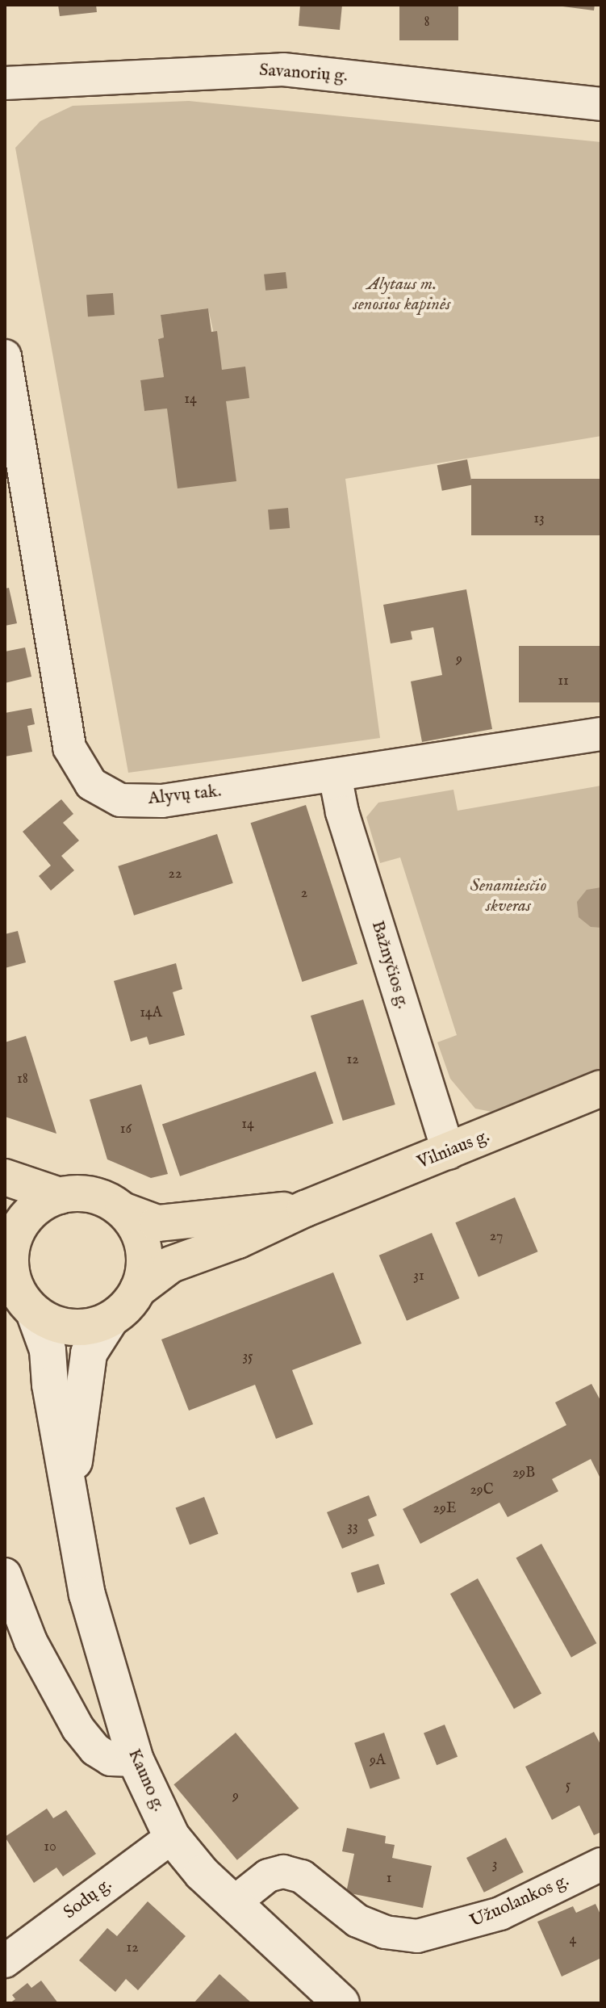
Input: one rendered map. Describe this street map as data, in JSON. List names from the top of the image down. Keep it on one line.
{"streets":{"main road":["Vilniaus g."],"street":["Savanorių g.","Alyvų tak.","Bažnyčios g.","Kauno g.","Sodų g.","Užuolankos g."]},"crossings":[["Alyvų tak.","Bažnyčios g."],["Bažnyčios g.","Vilniaus g."],["Vilniaus g.","Kauno g."],["Kauno g.","Sodų g."],["Kauno g.","Užuolankos g."]],"parks":["Alytaus m. senosios kapinės","Senamiesčio skveras"],"house_numbers":["8","14","13","9","11","22","2","14A","12","18","14","16","27","31","35","29B","29C","29E","33","9A","5","9","10","3","1","4","12"]}
